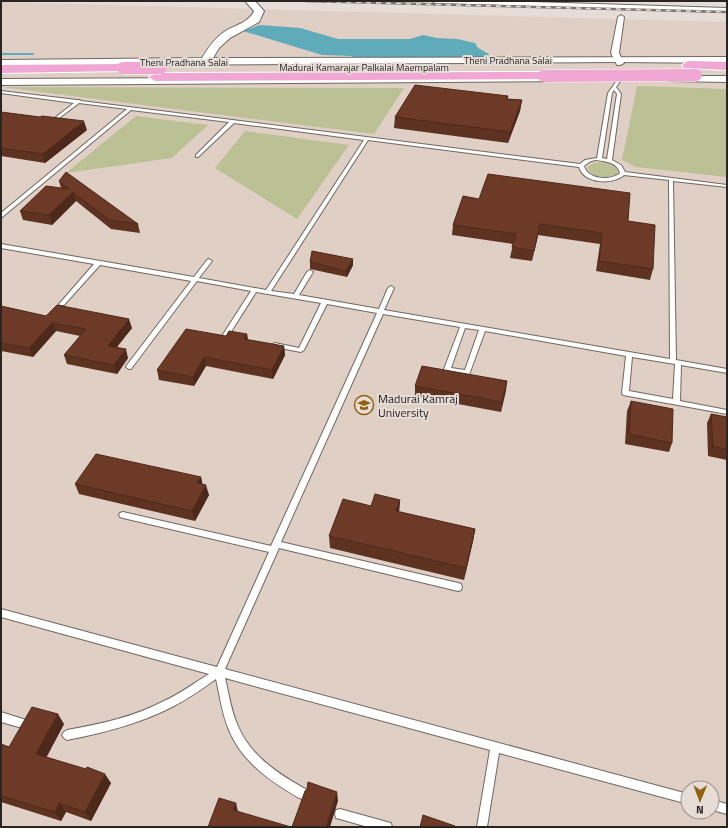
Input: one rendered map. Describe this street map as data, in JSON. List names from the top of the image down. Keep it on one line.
{"streets":{"highway":["Madurai Kamarajar Palkalai Maempalam"],"street":["Theni Pradhana Salai"]},"places":{"school or university":["Madurai Kamraj University"]},"north":"bottom"}
